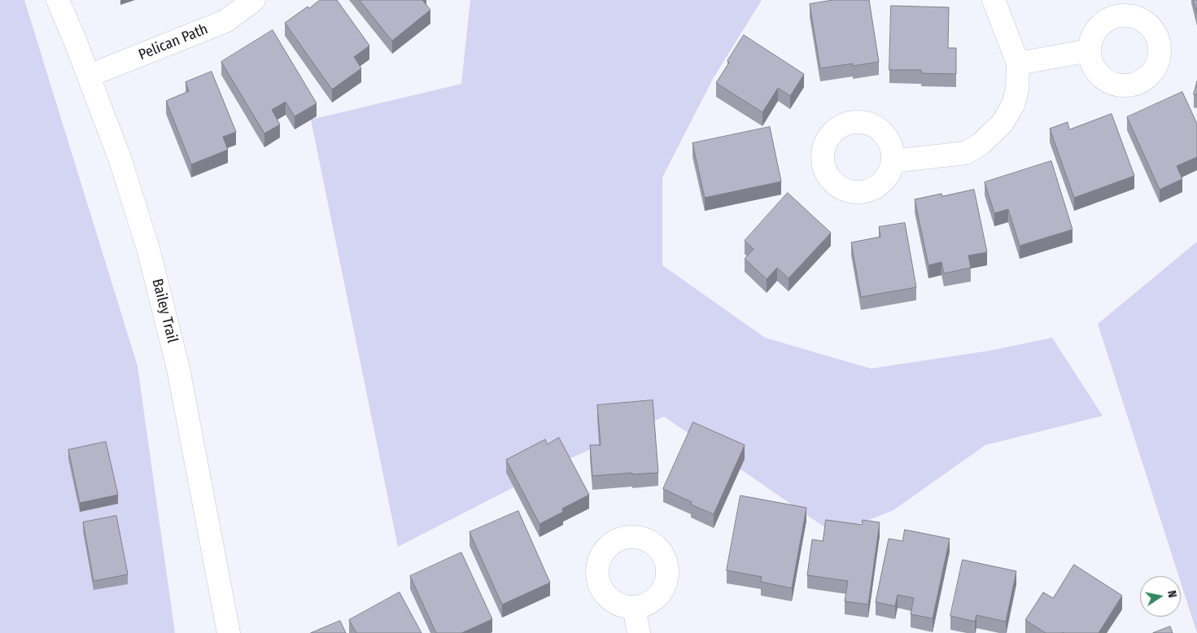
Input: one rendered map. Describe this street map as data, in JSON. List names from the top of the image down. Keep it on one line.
{"streets":{"street":["Pelican Path","Bailey Trail"]},"crossings":[["Pelican Path","Bailey Trail"]],"north":"right"}
